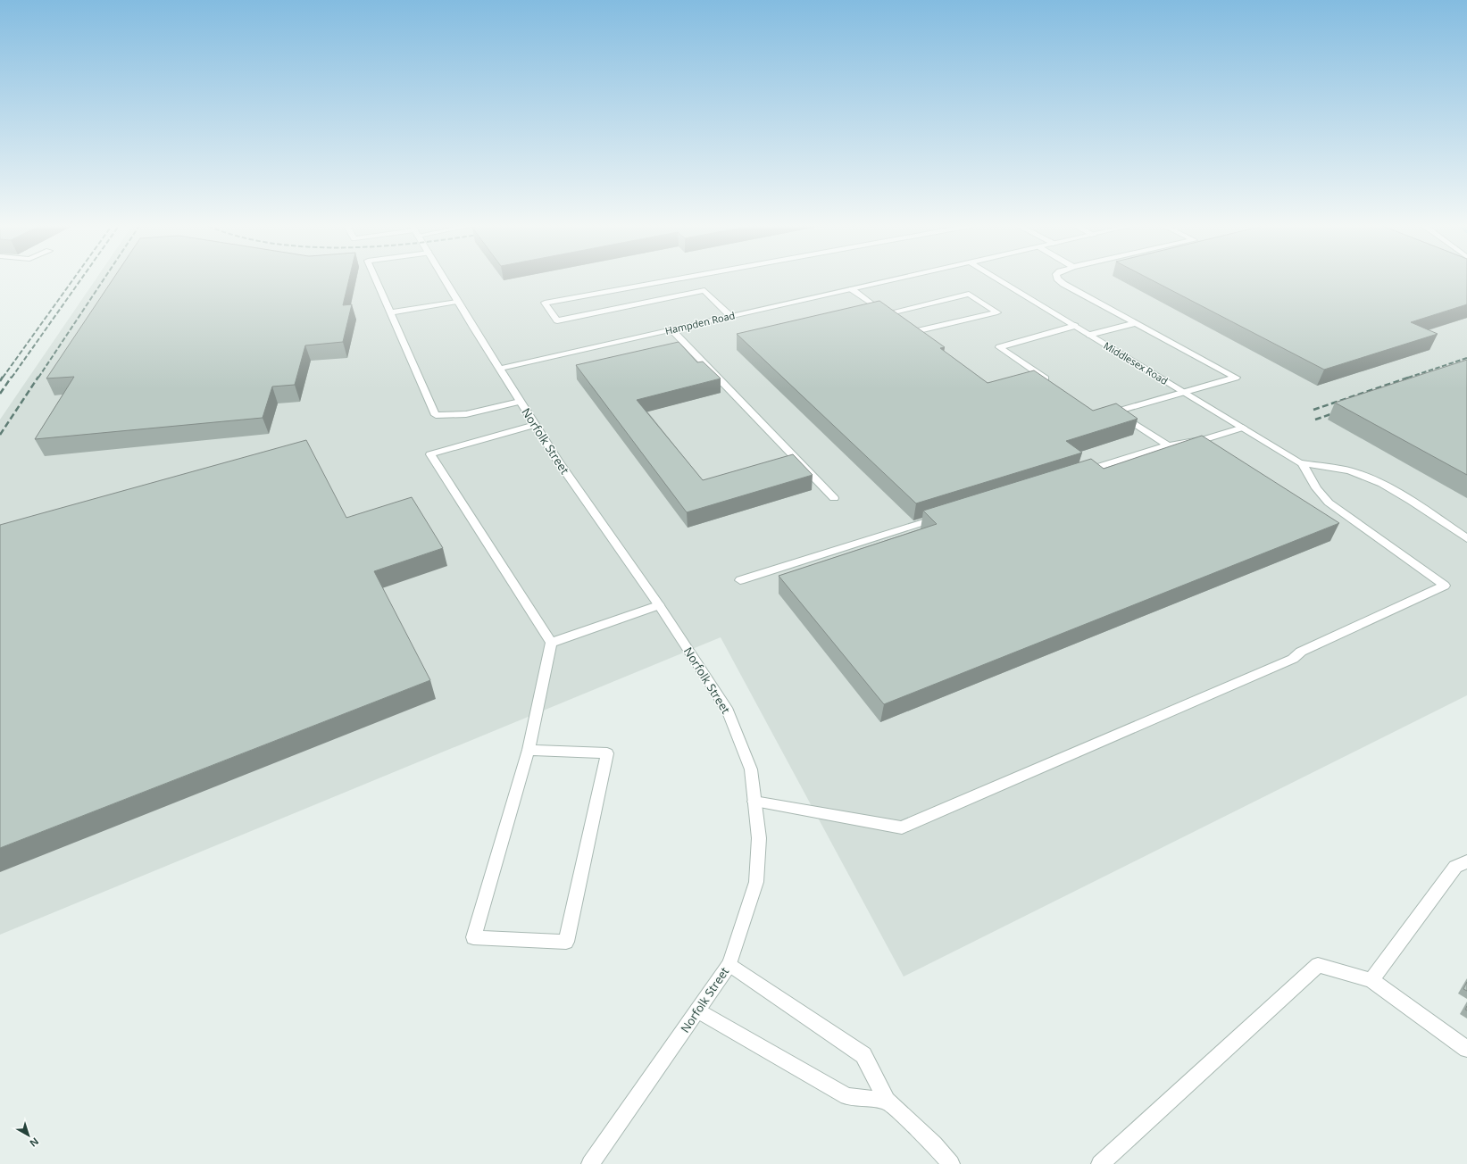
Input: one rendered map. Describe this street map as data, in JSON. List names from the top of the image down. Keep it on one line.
{"streets":{"street":["Hampden Road","Middlesex Road","Norfolk Street"]},"crossings":[["Hampden Road","Norfolk Street"]],"north":"bottom right"}
